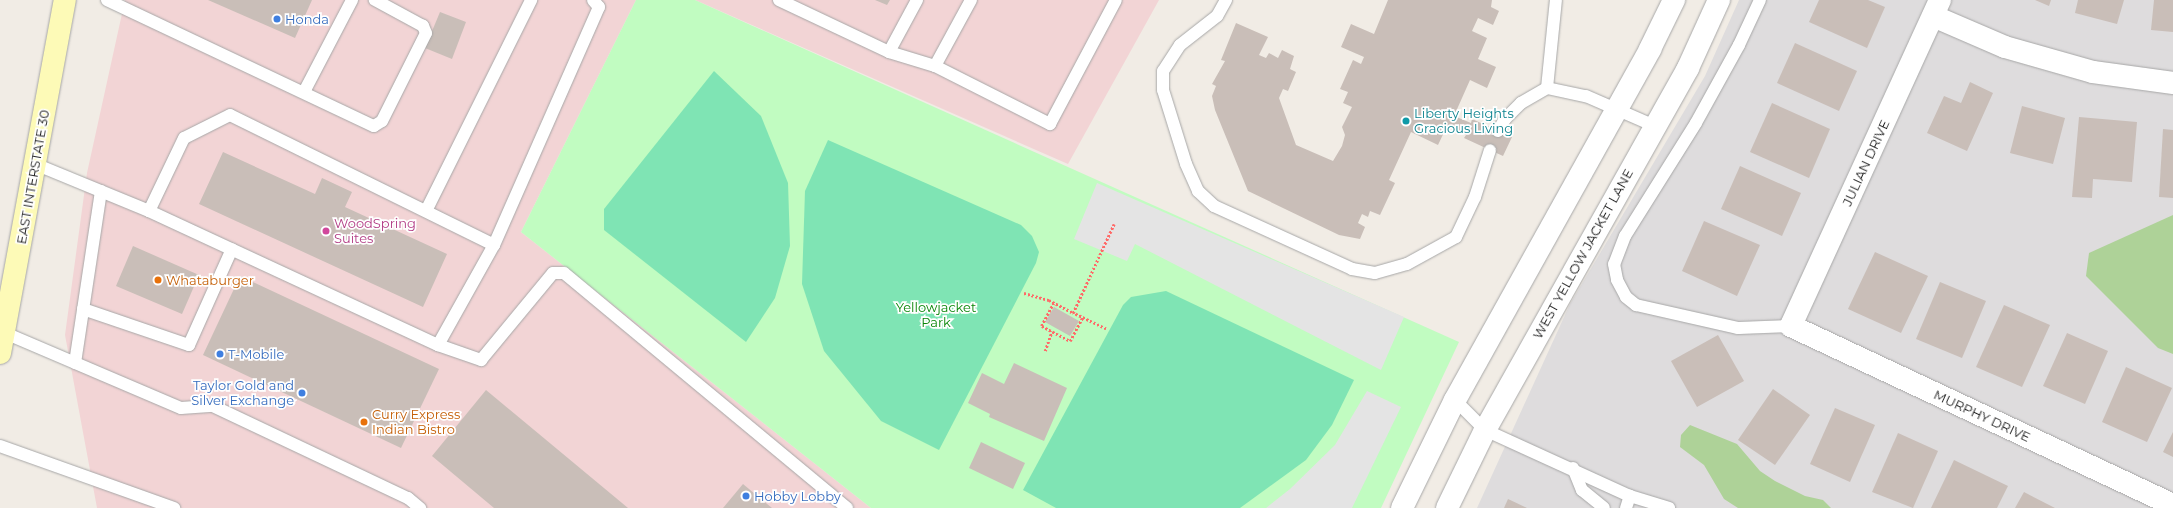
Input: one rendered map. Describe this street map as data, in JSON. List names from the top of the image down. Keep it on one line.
{"streets":{"main road":["EAST INTERSTATE 30"],"street":["JULIAN DRIVE","WEST YELLOW JACKET LANE","MURPHY DRIVE"]},"crossings":[["JULIAN DRIVE","MURPHY DRIVE"]],"parks":["Yellowjacket Park"],"places":["Honda","Liberty Heights Gracious Living","WoodSpring Suites","Whataburger","T-Mobile","Taylor Gold and Silver Exchange","Curry Express Indian Bistro","Hobby Lobby"]}
